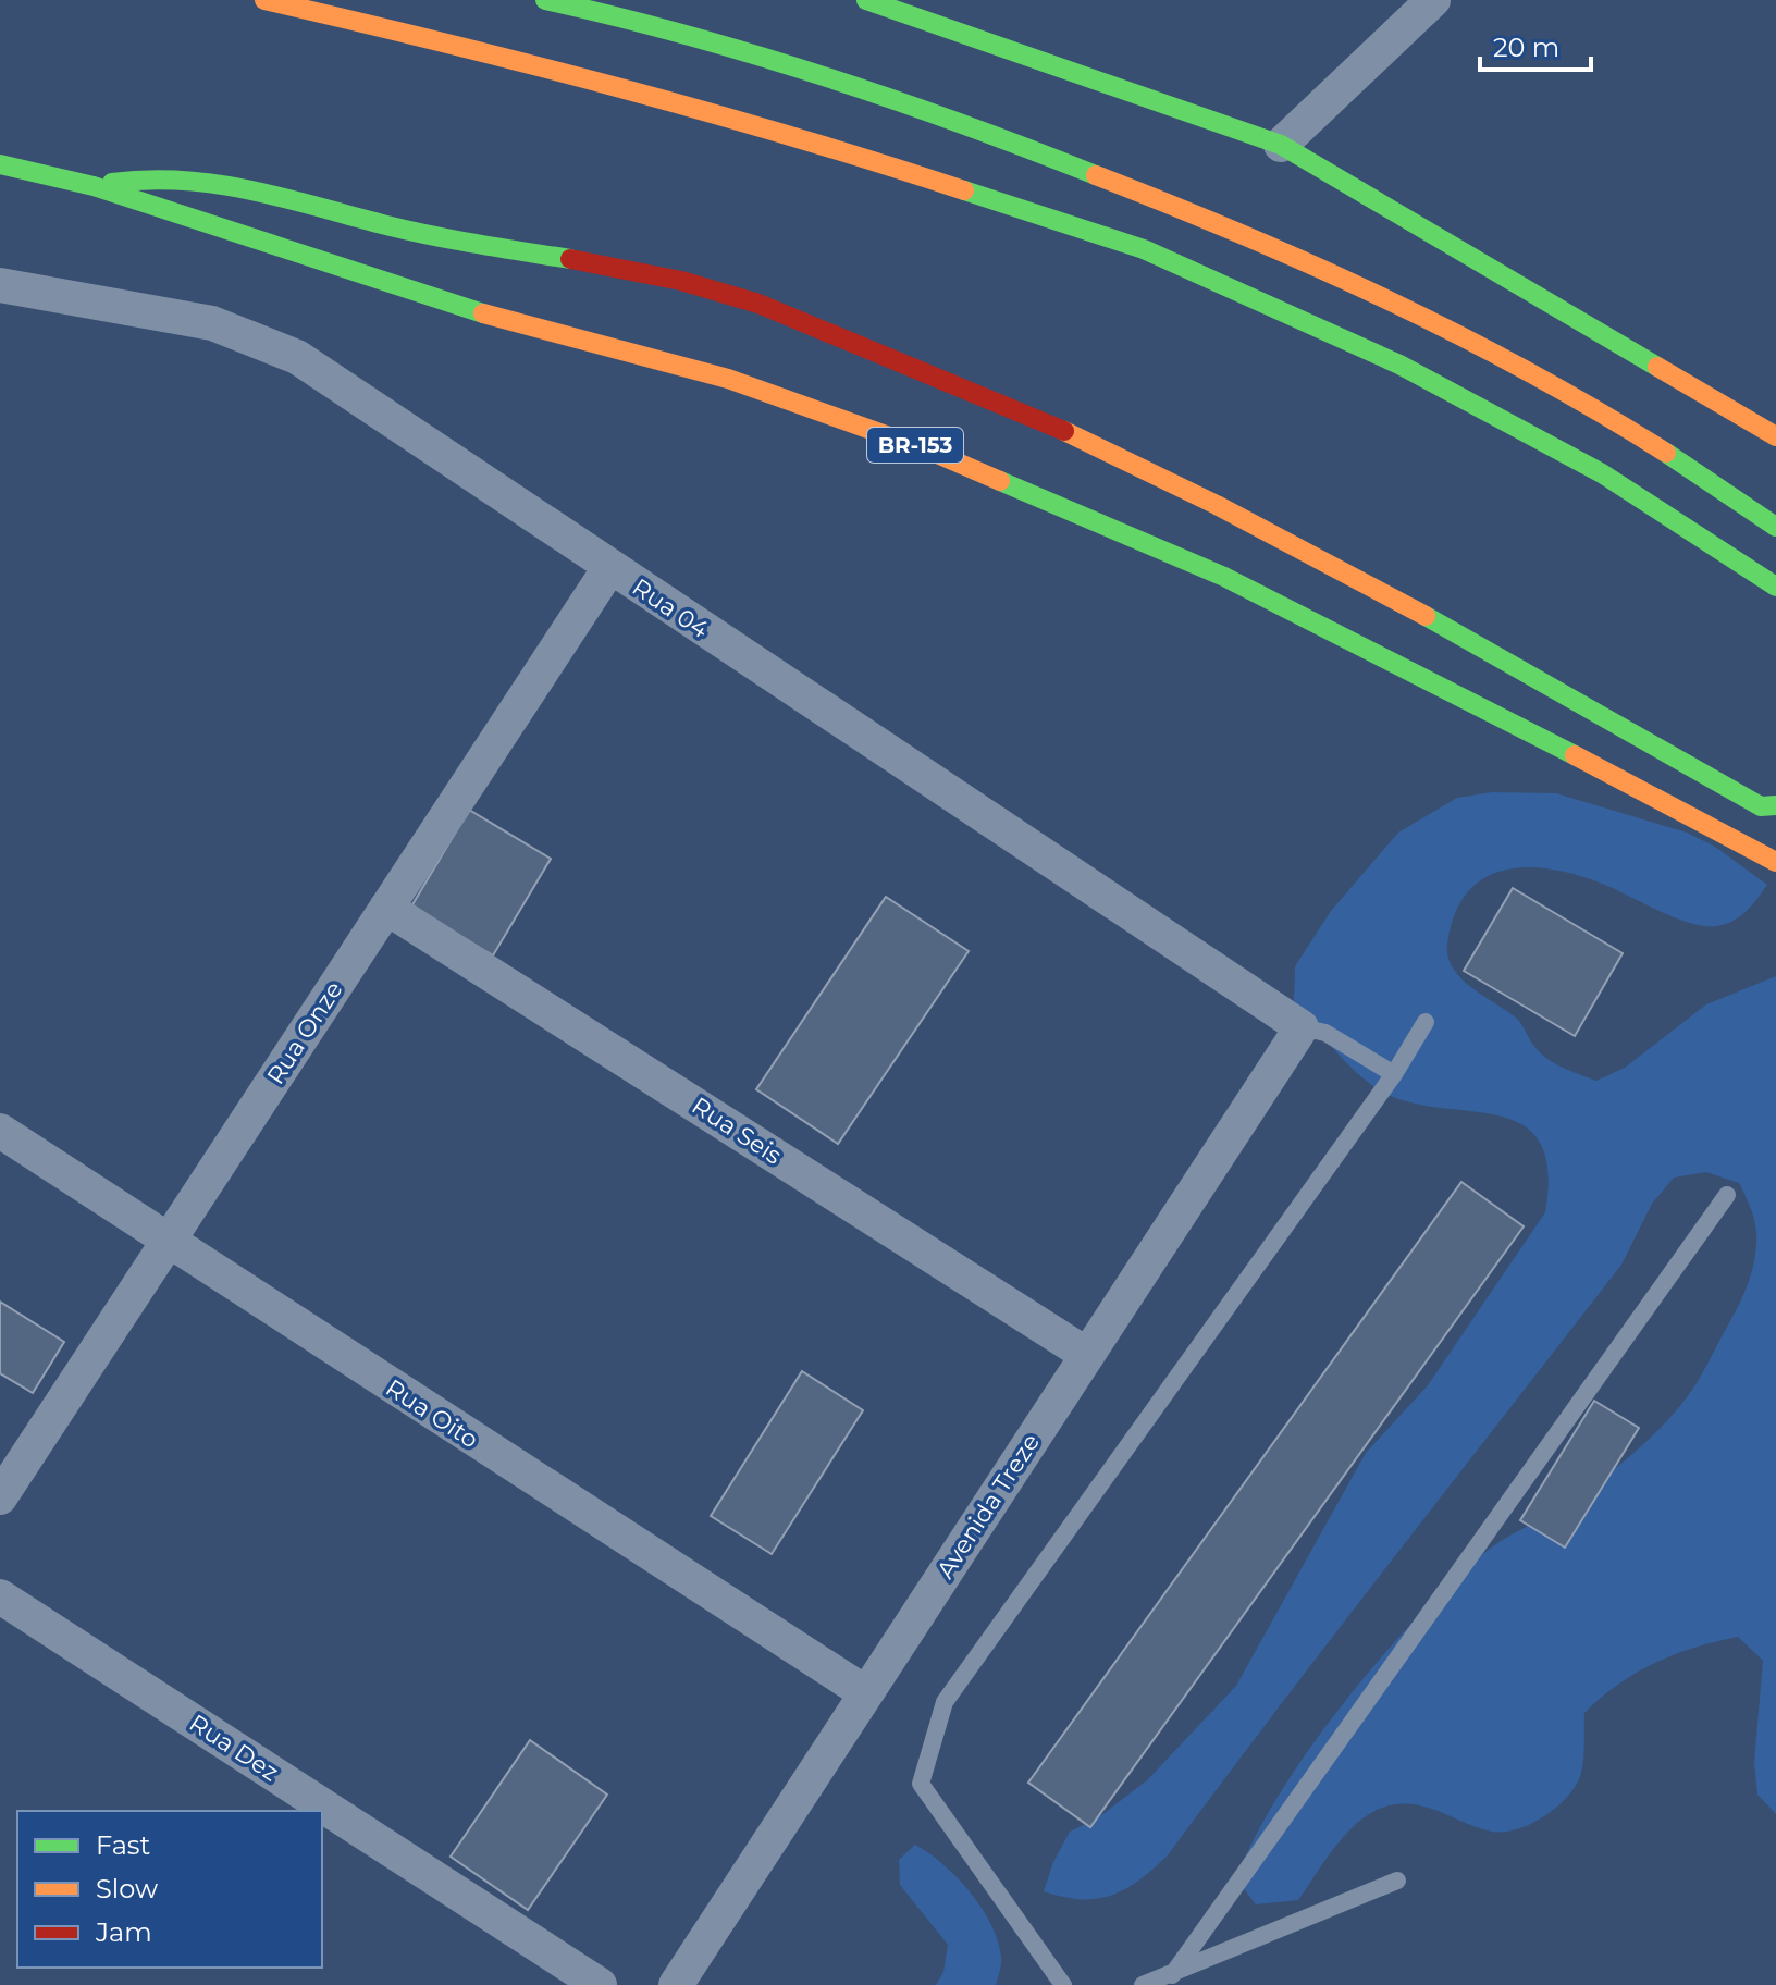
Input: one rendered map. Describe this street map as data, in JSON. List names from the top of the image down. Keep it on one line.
{"streets":{"main road":["BR-153"],"street":["Rua 04","Rua Onze","Rua Seis","Rua Oito","Avenida Treze","Rua Dez"]},"crossings":[["Rua 04","Rua Onze"],["Rua 04","Avenida Treze"],["Rua Onze","Rua Seis"],["Rua Onze","Rua Oito"],["Rua Seis","Avenida Treze"],["Rua Oito","Avenida Treze"]],"legend":["Fast","Slow","Jam"],"scale_bar":"20 m"}
